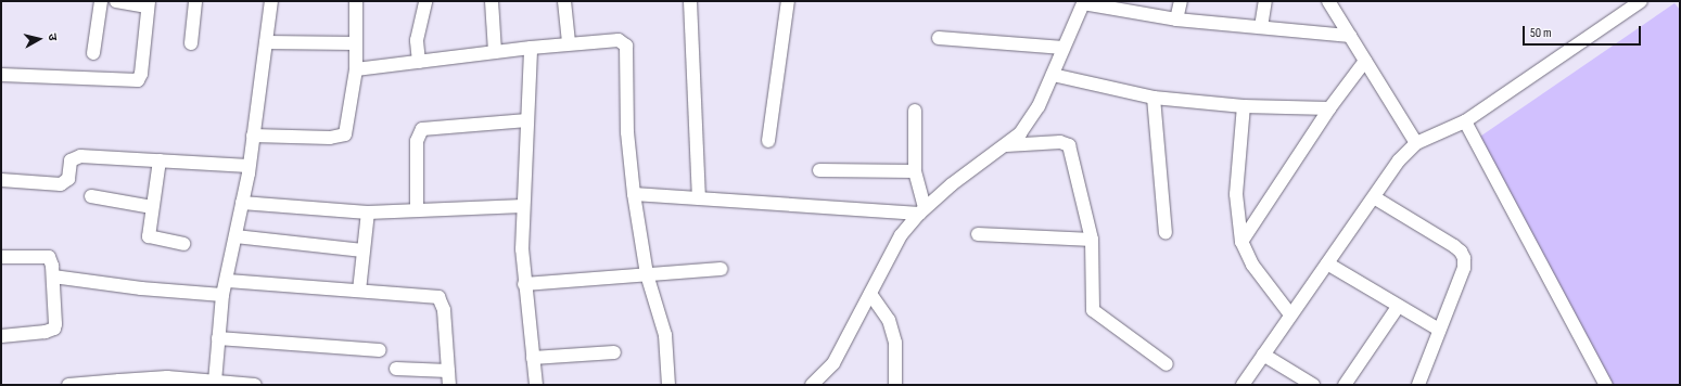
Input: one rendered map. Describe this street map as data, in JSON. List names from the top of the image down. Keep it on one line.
{"scale_bar":"50 m","north":"right"}
